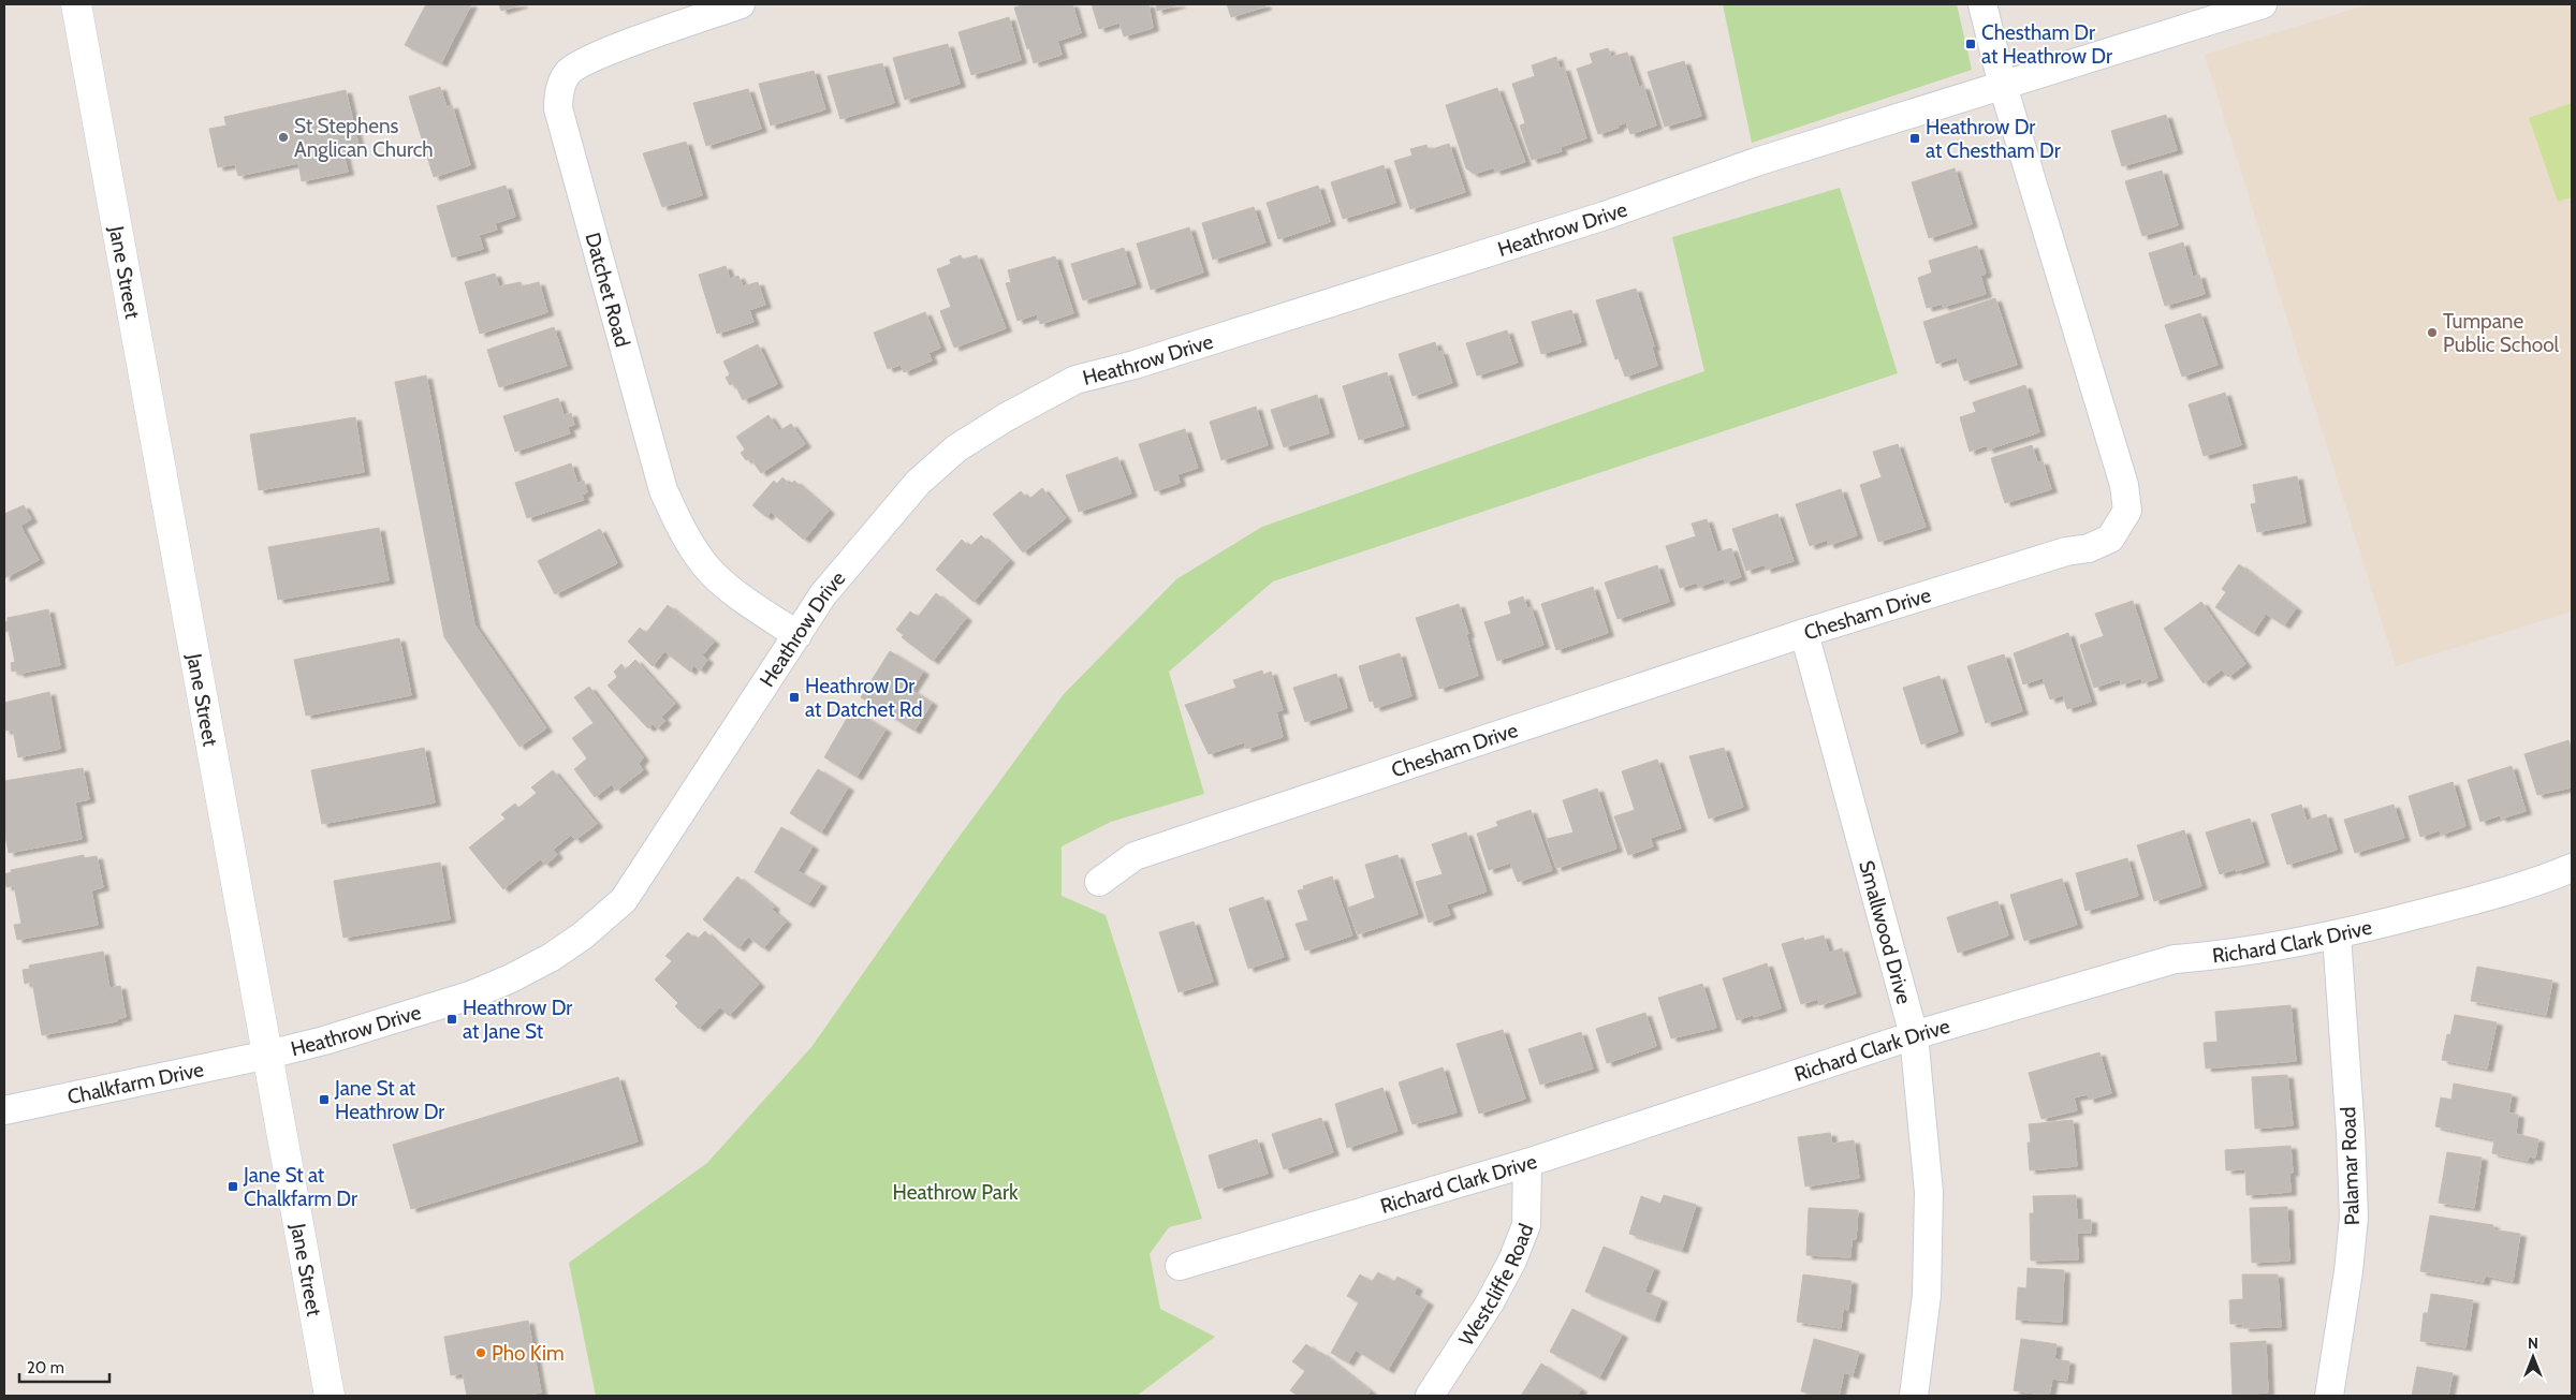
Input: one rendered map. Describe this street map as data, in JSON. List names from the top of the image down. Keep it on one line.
{"streets":{"main road":["Jane Street"],"street":["Heathrow Drive","Datchet Road","Chesham Drive","Smallwood Drive","Richard Clark Drive","Chalkfarm Drive","Palamar Road","Westcliffe Road"]},"crossings":[["Heathrow Drive","Jane Street"],["Heathrow Drive","Datchet Road"],["Heathrow Drive","Chesham Drive"],["Heathrow Drive","Chalkfarm Drive"],["Jane Street","Chalkfarm Drive"],["Chesham Drive","Smallwood Drive"],["Smallwood Drive","Richard Clark Drive"],["Richard Clark Drive","Palamar Road"],["Richard Clark Drive","Westcliffe Road"]],"parks":["Heathrow Park"],"places":{"transit":["Chestham Dr at Heathrow Dr","Heathrow Dr at Chestham Dr","Heathrow Dr at Datchet Rd","Heathrow Dr at Jane St","Jane St at Heathrow Dr","Jane St at Chalkfarm Dr"],"other":["St Stephens Anglican Church","Tumpane Public School","Pho Kim"]},"scale_bar":"20 m","north":"top"}
